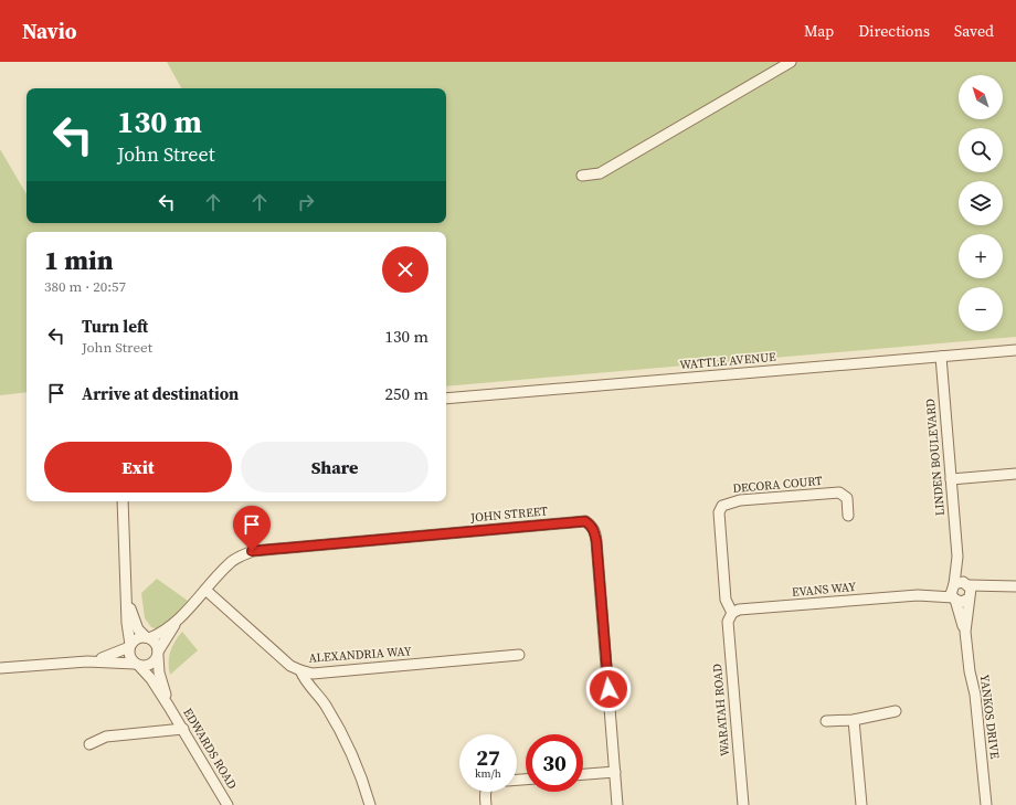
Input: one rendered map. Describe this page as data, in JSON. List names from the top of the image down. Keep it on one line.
{"streets":{"street":["WATTLE AVENUE","LINDEN BOULEVARD","DECORA COURT","JOHN STREET","EVANS WAY","ALEXANDRIA WAY","WARATAH ROAD","YANKOS DRIVE","EDWARDS ROAD"]},"crossings":[["WATTLE AVENUE","LINDEN BOULEVARD"],["LINDEN BOULEVARD","YANKOS DRIVE"],["DECORA COURT","EVANS WAY"],["DECORA COURT","WARATAH ROAD"],["JOHN STREET","ALEXANDRIA WAY"],["JOHN STREET","EDWARDS ROAD"],["EVANS WAY","WARATAH ROAD"],["EVANS WAY","YANKOS DRIVE"]],"north":"top left","page":{"header":"Navio","nav":["Map","Directions","Saved"],"map_buttons":["+","−"],"turn":["130 m","John Street"],"heading":["1 min","380 m · 20:57"],"list":[{"name":"Turn left","note":"John Street","value":"130 m"},{"name":"Arrive at destination","value":"250 m"}],"buttons":["Exit","Share"],"speed":"27 km/h","limit":"30"}}
